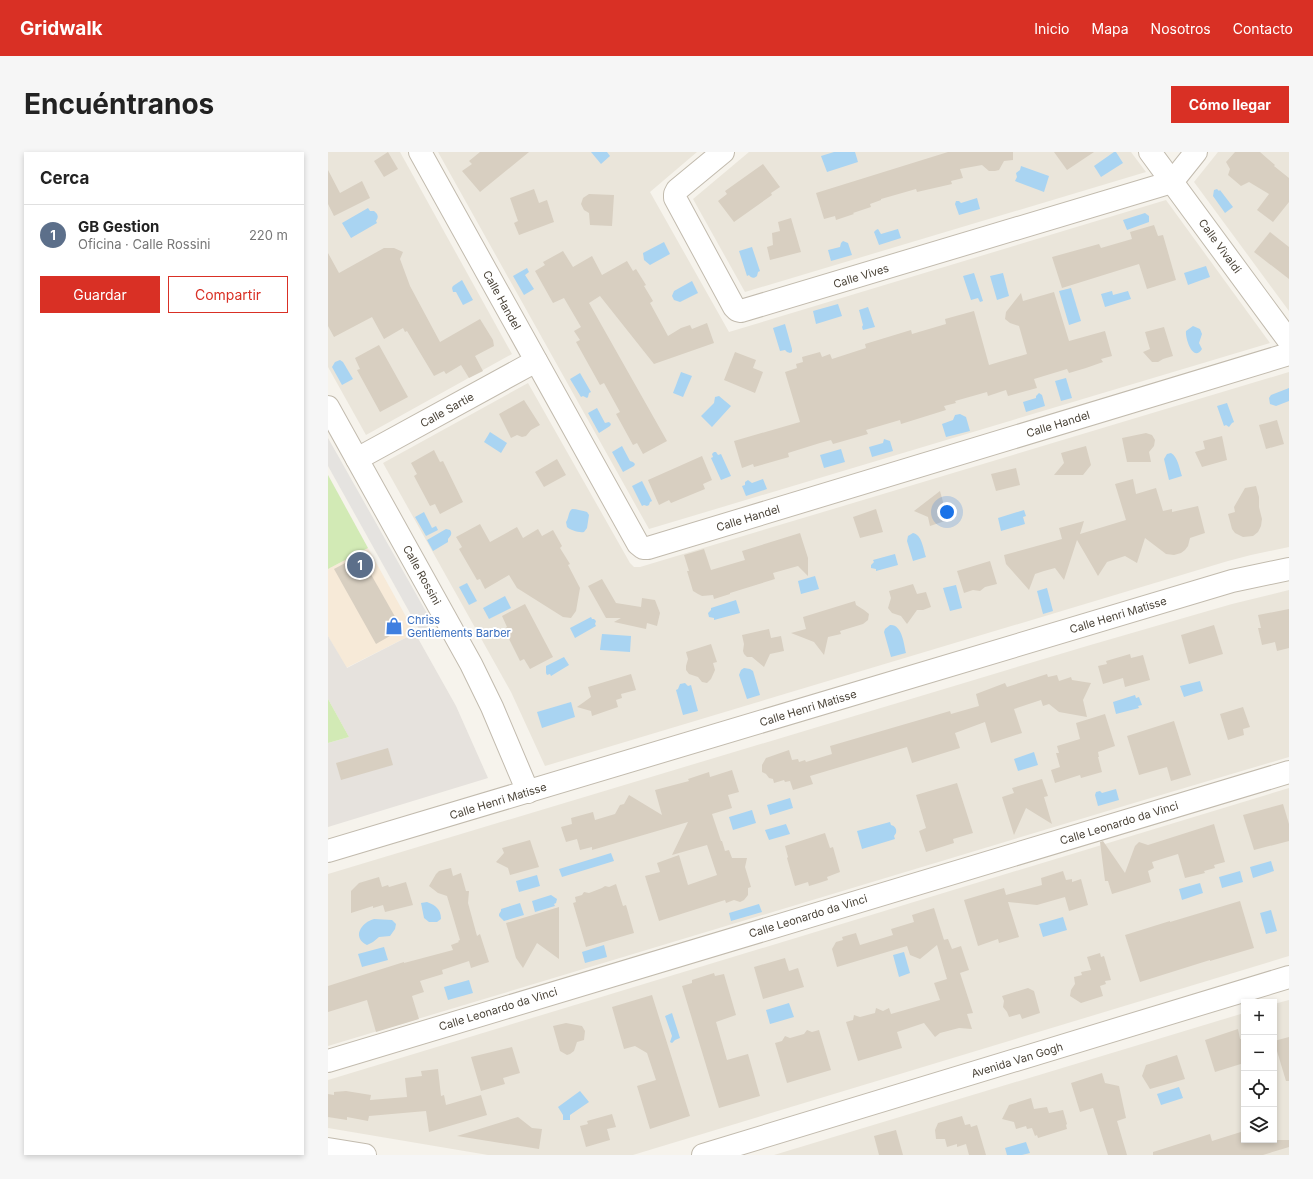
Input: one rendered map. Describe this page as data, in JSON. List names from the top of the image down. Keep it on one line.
{"streets":{"street":["Calle Vivaldi","Calle Vives","Calle Handel","Calle Sartie","Calle Rossini","Calle Henri Matisse","Calle Leonardo da Vinci","Avenida Van Gogh"]},"crossings":[["Calle Vivaldi","Calle Vives"],["Calle Handel","Calle Sartie"],["Calle Sartie","Calle Rossini"],["Calle Rossini","Calle Henri Matisse"]],"places":{"shop":["Chriss Gentlements Barber"]},"page":{"header":"Gridwalk","nav":["Inicio","Mapa","Nosotros","Contacto"],"buttons":["Cómo llegar",["Guardar","Compartir"]],"title":"Encuéntranos","heading":"Cerca","list":[{"mark":"1","name":"GB Gestion","note":"Oficina · Calle Rossini","value":"220 m"}],"pins":"1","map_buttons":["+","−"]}}
